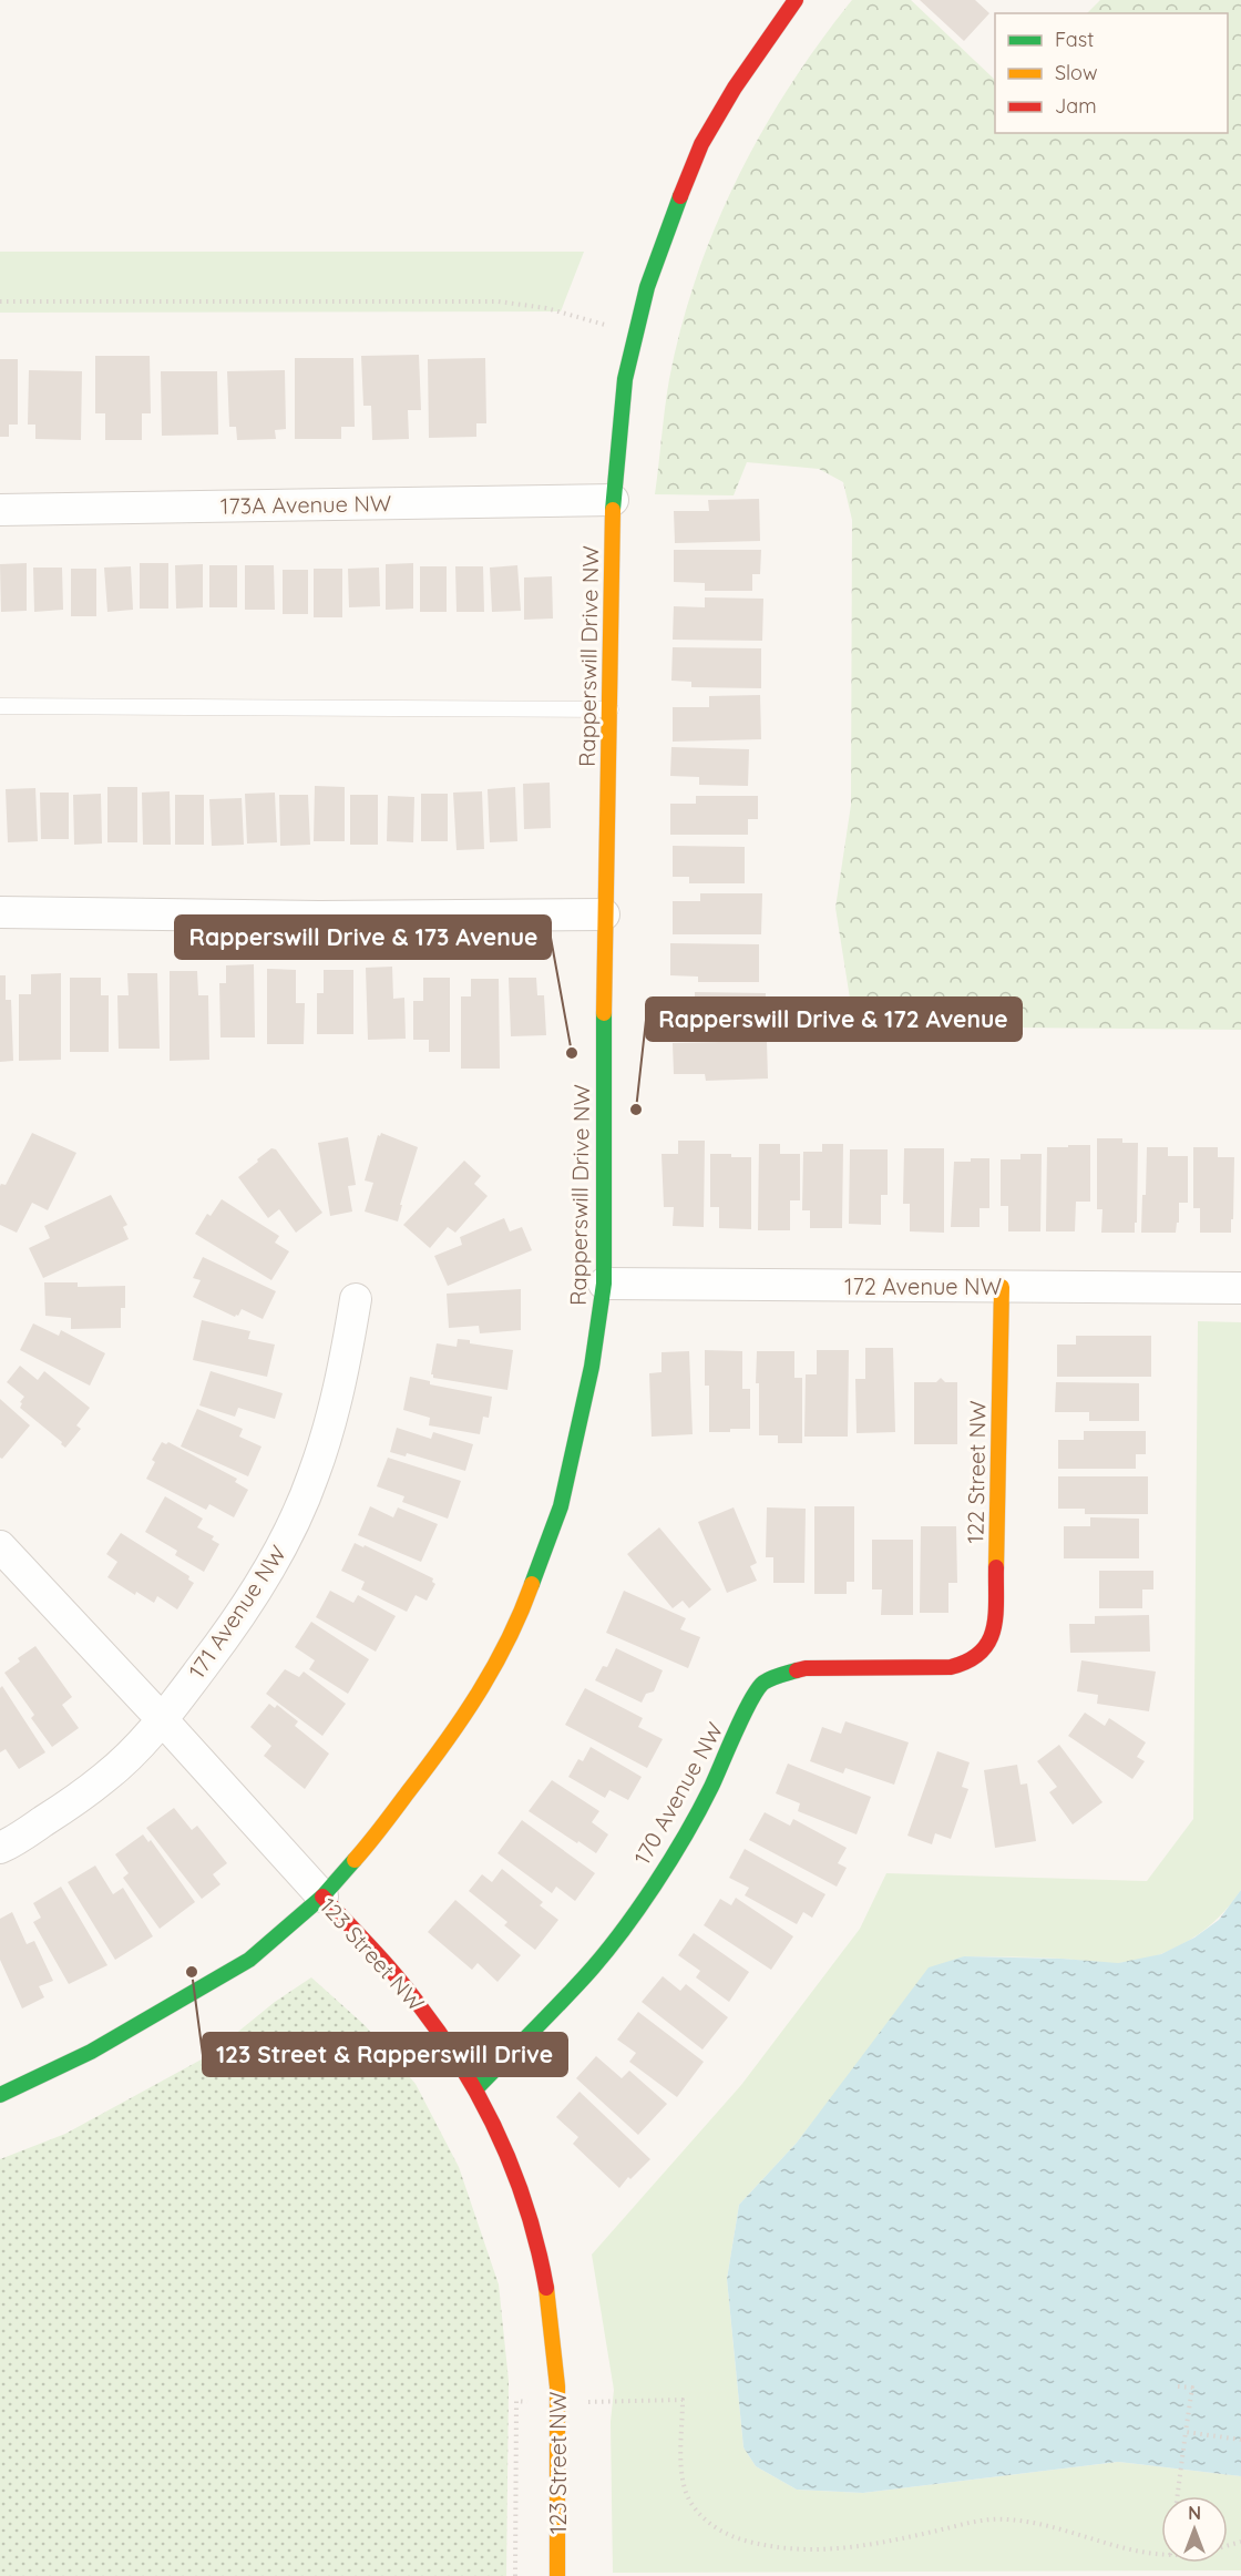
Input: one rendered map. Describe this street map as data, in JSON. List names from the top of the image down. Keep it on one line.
{"streets":{"street":["173A Avenue NW","Rapperswill Drive NW","172 Avenue NW","122 Street NW","171 Avenue NW","170 Avenue NW","123 Street NW"]},"crossings":[["173A Avenue NW","Rapperswill Drive NW"],["Rapperswill Drive NW","172 Avenue NW"],["Rapperswill Drive NW","123 Street NW"],["172 Avenue NW","122 Street NW"],["122 Street NW","170 Avenue NW"],["171 Avenue NW","123 Street NW"],["170 Avenue NW","123 Street NW"]],"places":["Rapperswill Drive & 173 Avenue","Rapperswill Drive & 172 Avenue","123 Street & Rapperswill Drive"],"legend":["Fast","Slow","Jam"],"north":"top"}
